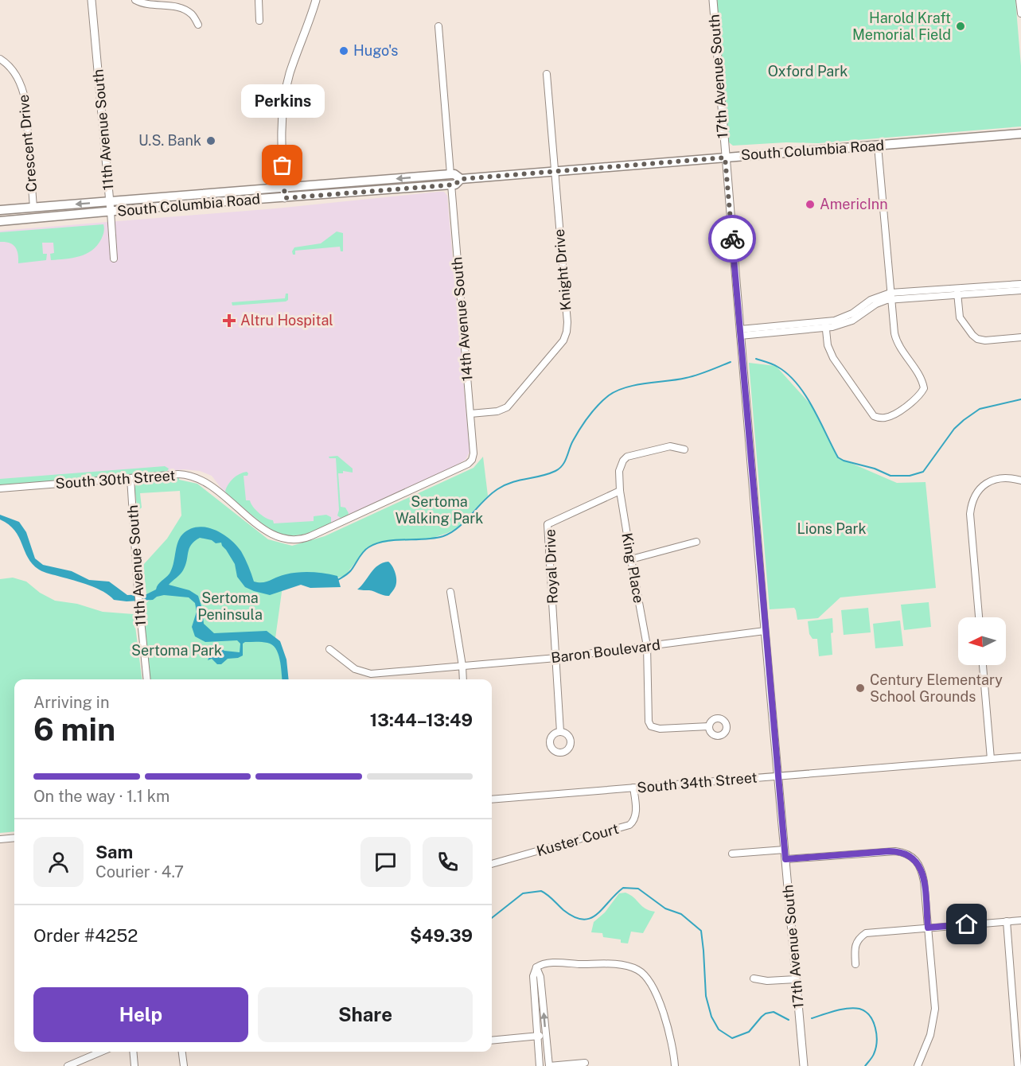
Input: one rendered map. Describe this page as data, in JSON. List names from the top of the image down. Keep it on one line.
{"streets":{"main road":["South Columbia Road"],"street":["17th Avenue South","11th Avenue South","Crescent Drive","Knight Drive","14th Avenue South","South 30th Street","Royal Drive","King Place","Baron Boulevard","South 34th Street","Kuster Court"]},"crossings":[["17th Avenue South","South Columbia Road"],["17th Avenue South","Baron Boulevard"],["17th Avenue South","South 34th Street"],["11th Avenue South","South Columbia Road"],["11th Avenue South","South 30th Street"],["Crescent Drive","South Columbia Road"],["South Columbia Road","Knight Drive"],["South Columbia Road","14th Avenue South"],["Knight Drive","14th Avenue South"],["14th Avenue South","South 30th Street"],["Royal Drive","King Place"],["Royal Drive","Baron Boulevard"],["King Place","Baron Boulevard"],["South 34th Street","Kuster Court"]],"parks":["Oxford Park","Sertoma Walking Park","Lions Park","Sertoma Peninsula","Sertoma Park"],"places":{"other":["Harold Kraft Memorial Field","Hugo's","U.S. Bank","Perkins","AmericInn","Century Elementary School Grounds"],"health":["Altru Hospital"]},"north":"left","page":{"bubble":"Perkins","heading":["6 min","Arriving in","13:44–13:49"],"panel":["Sam","Courier · 4.7","Order #4252","$49.39"],"bar":"On the way · 1.1 km","buttons":["Help","Share"]}}
